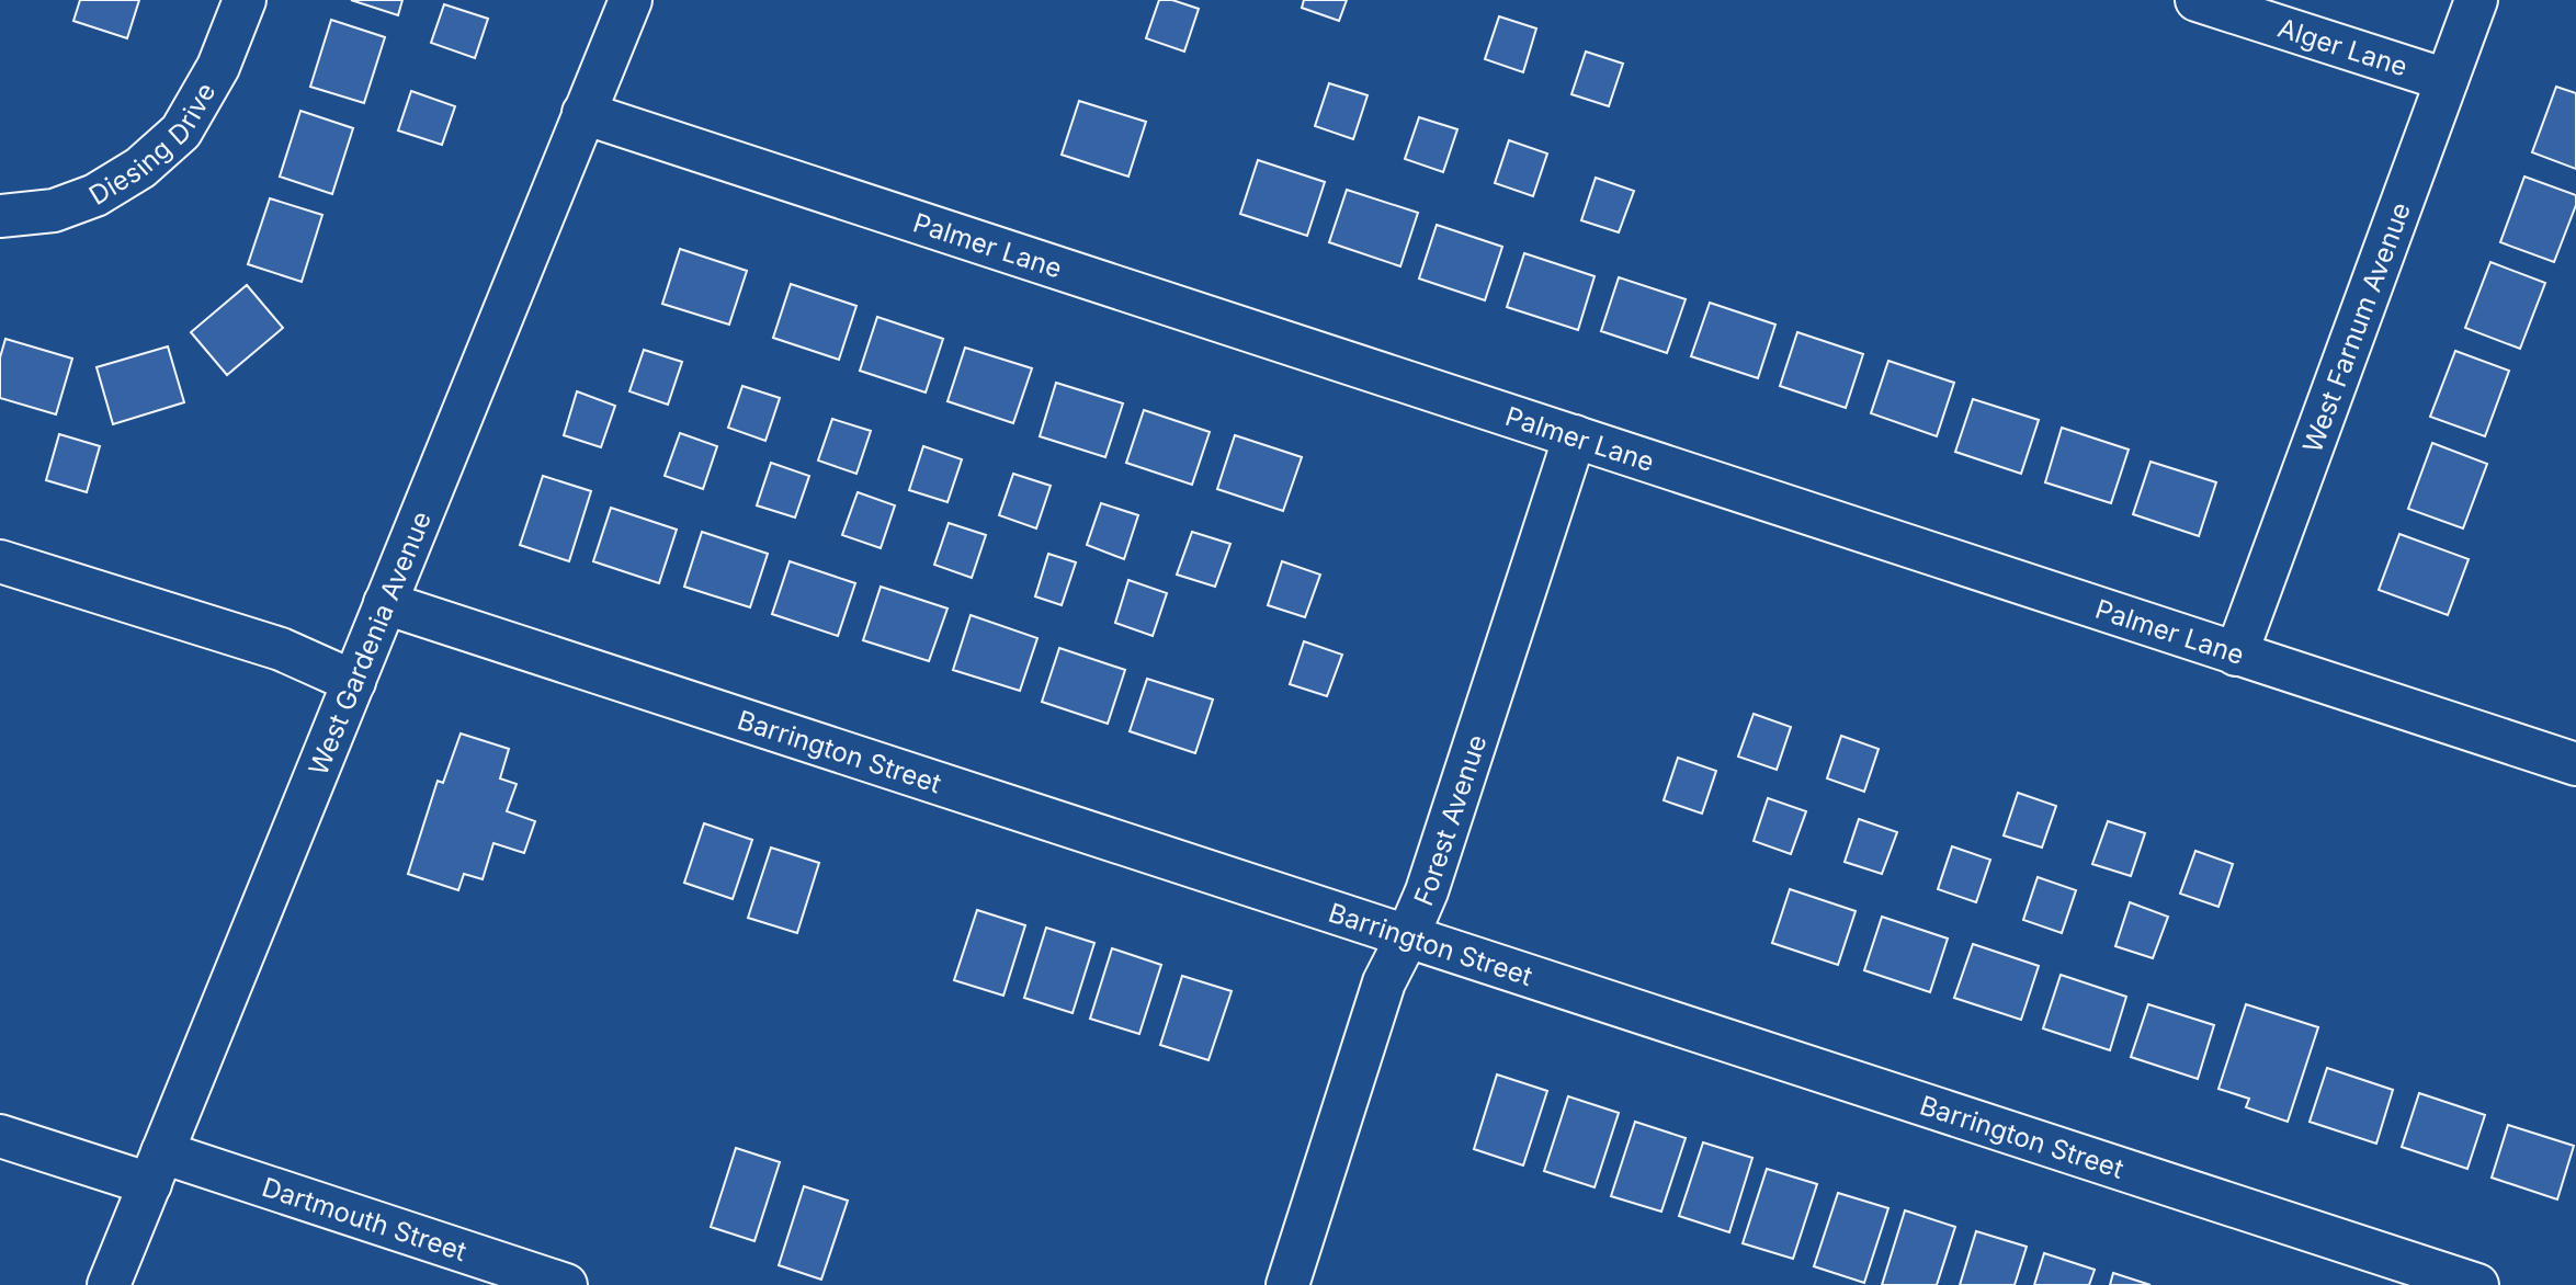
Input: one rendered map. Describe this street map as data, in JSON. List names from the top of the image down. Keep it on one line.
{"streets":{"street":["Alger Lane","Diesing Drive","Palmer Lane","West Farnum Avenue","West Gardenia Avenue","Barrington Street","Forest Avenue","Dartmouth Street"]},"crossings":[["Alger Lane","West Farnum Avenue"],["Palmer Lane","West Farnum Avenue"],["Palmer Lane","West Gardenia Avenue"],["Palmer Lane","Forest Avenue"],["West Gardenia Avenue","Barrington Street"],["West Gardenia Avenue","Dartmouth Street"],["Barrington Street","Forest Avenue"]]}
